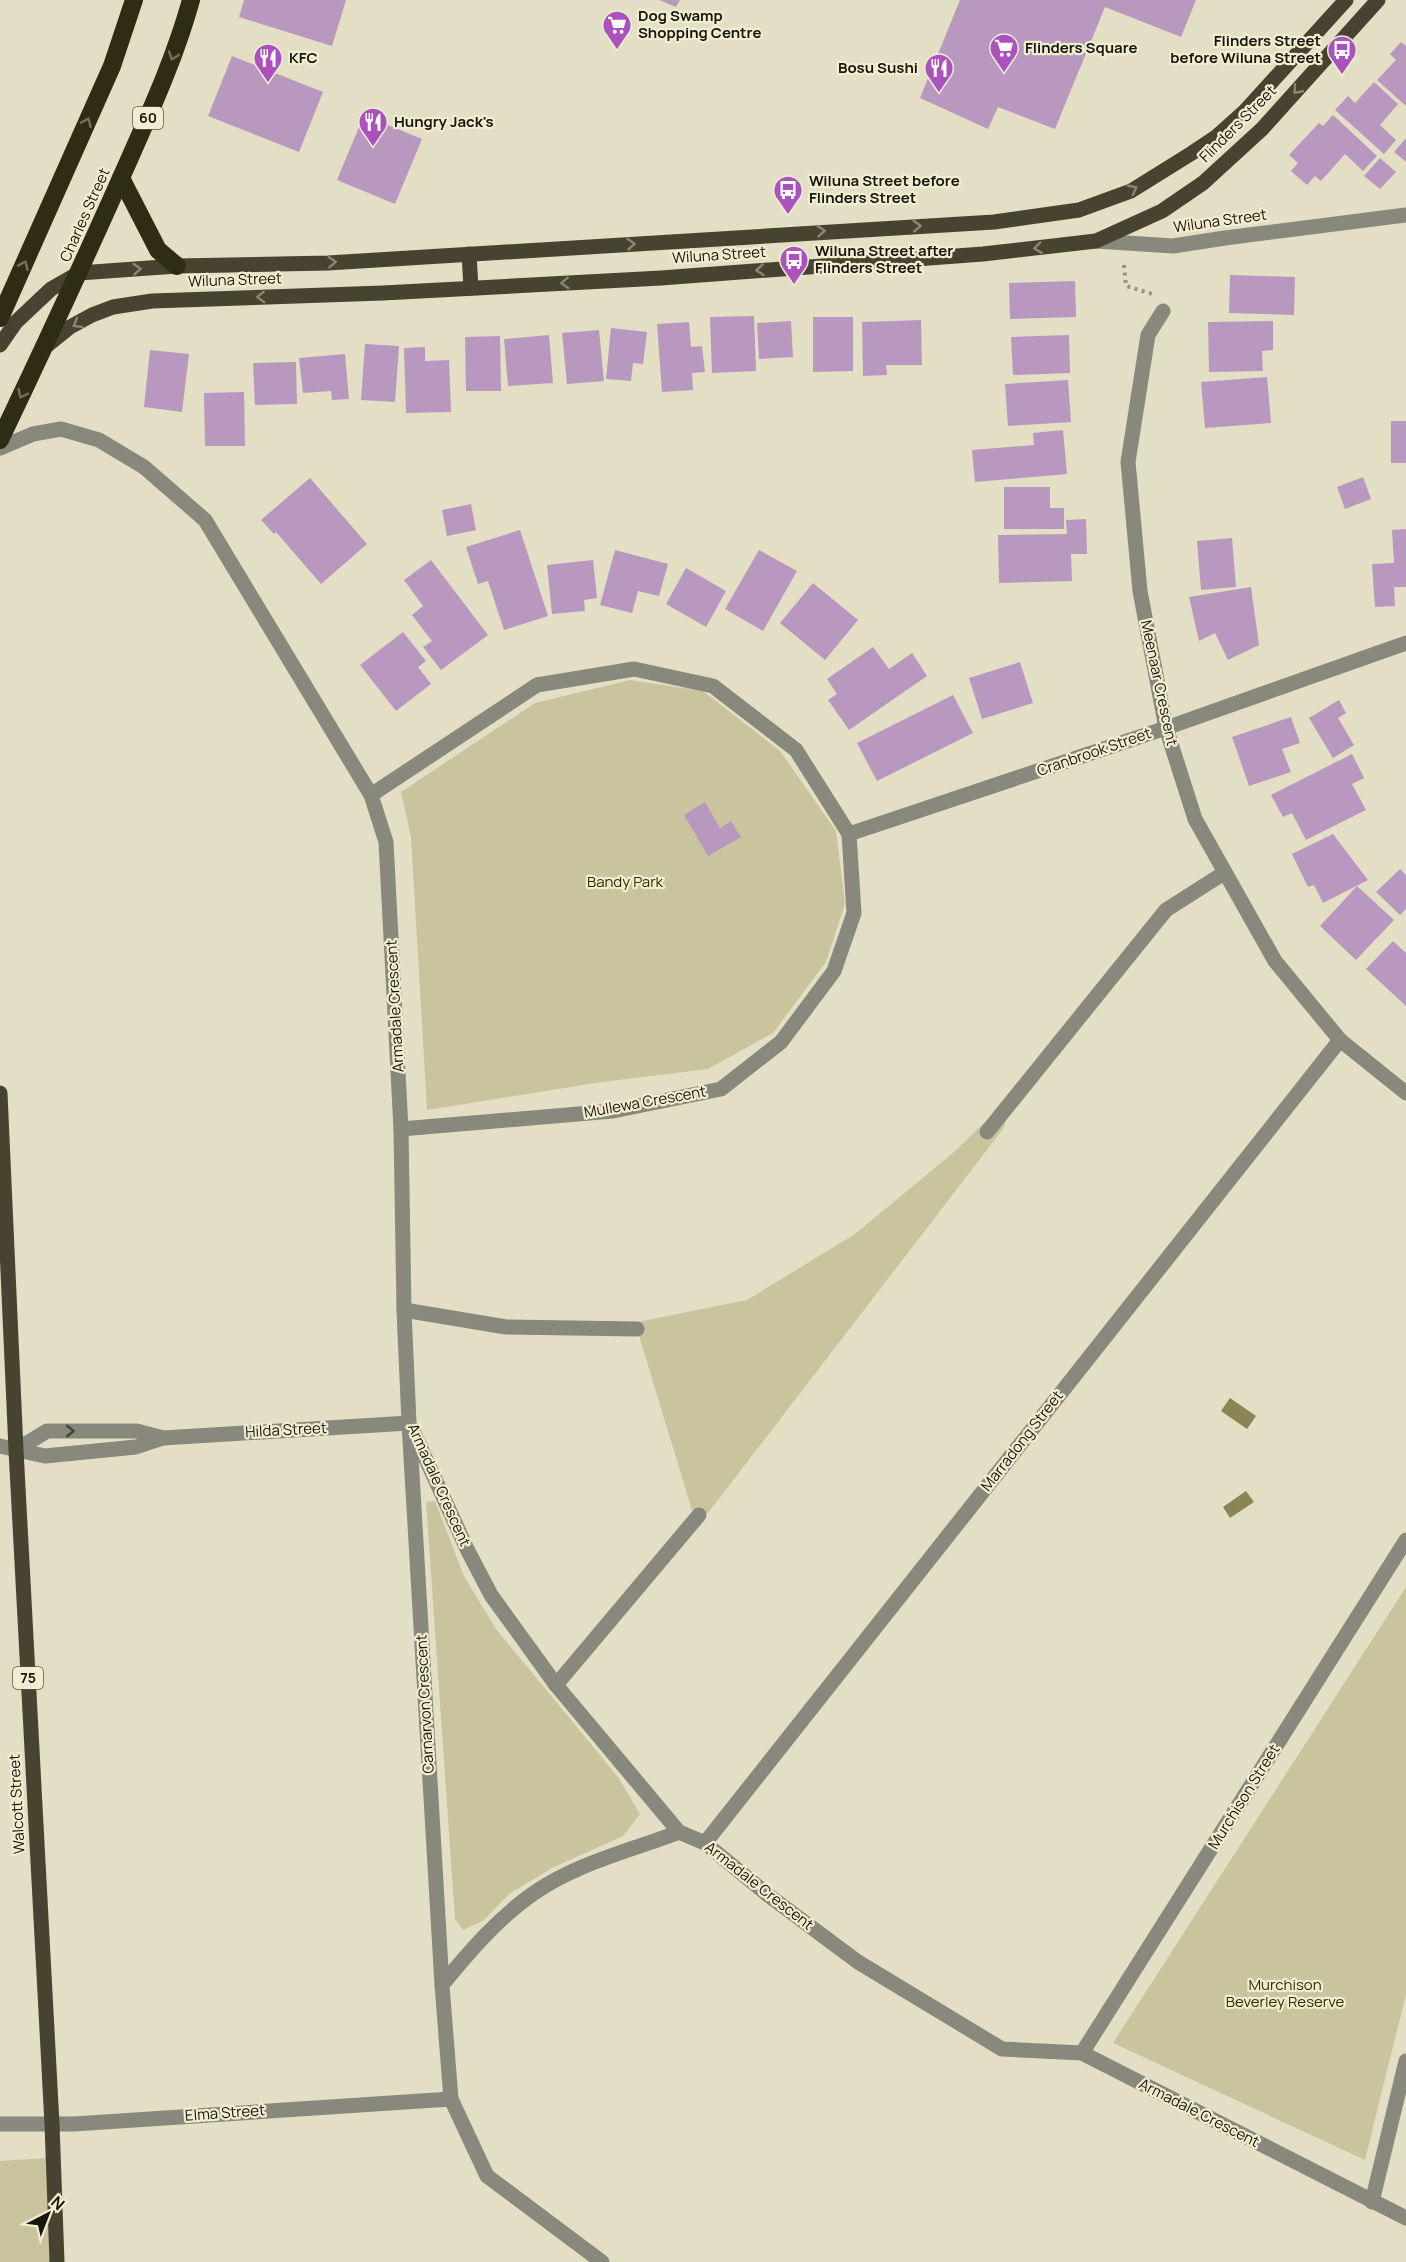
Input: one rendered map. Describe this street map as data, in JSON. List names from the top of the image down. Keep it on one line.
{"streets":{"highway":["60","Charles Street"],"main road":["Flinders Street","Wiluna Street","75","Walcott Street"],"street":["Meenaar Crescent","Cranbrook Street","Armadale Crescent","Mullewa Crescent","Hilda Street","Marradong Street","Carnarvon Crescent","Murchison Street","Elma Street"]},"crossings":[["Flinders Street","Wiluna Street"],["Charles Street","Wiluna Street"],["Meenaar Crescent","Cranbrook Street"],["Meenaar Crescent","Marradong Street"],["Cranbrook Street","Mullewa Crescent"],["Armadale Crescent","Mullewa Crescent"],["Armadale Crescent","Hilda Street"],["Armadale Crescent","Marradong Street"],["Armadale Crescent","Carnarvon Crescent"],["Armadale Crescent","Murchison Street"],["Hilda Street","Carnarvon Crescent"],["Hilda Street","Walcott Street"],["Carnarvon Crescent","Elma Street"],["Walcott Street","Elma Street"]],"parks":["Bandy Park","Murchison Beverley Reserve"],"places":{"supermarket":["Dog Swamp Shopping Centre","Flinders Square"],"bus stop":["Flinders Street before Wiluna Street","Wiluna Street before Flinders Street","Wiluna Street after Flinders Street"],"restaurant":["KFC","Bosu Sushi","Hungry Jack's"]},"north":"top right"}
